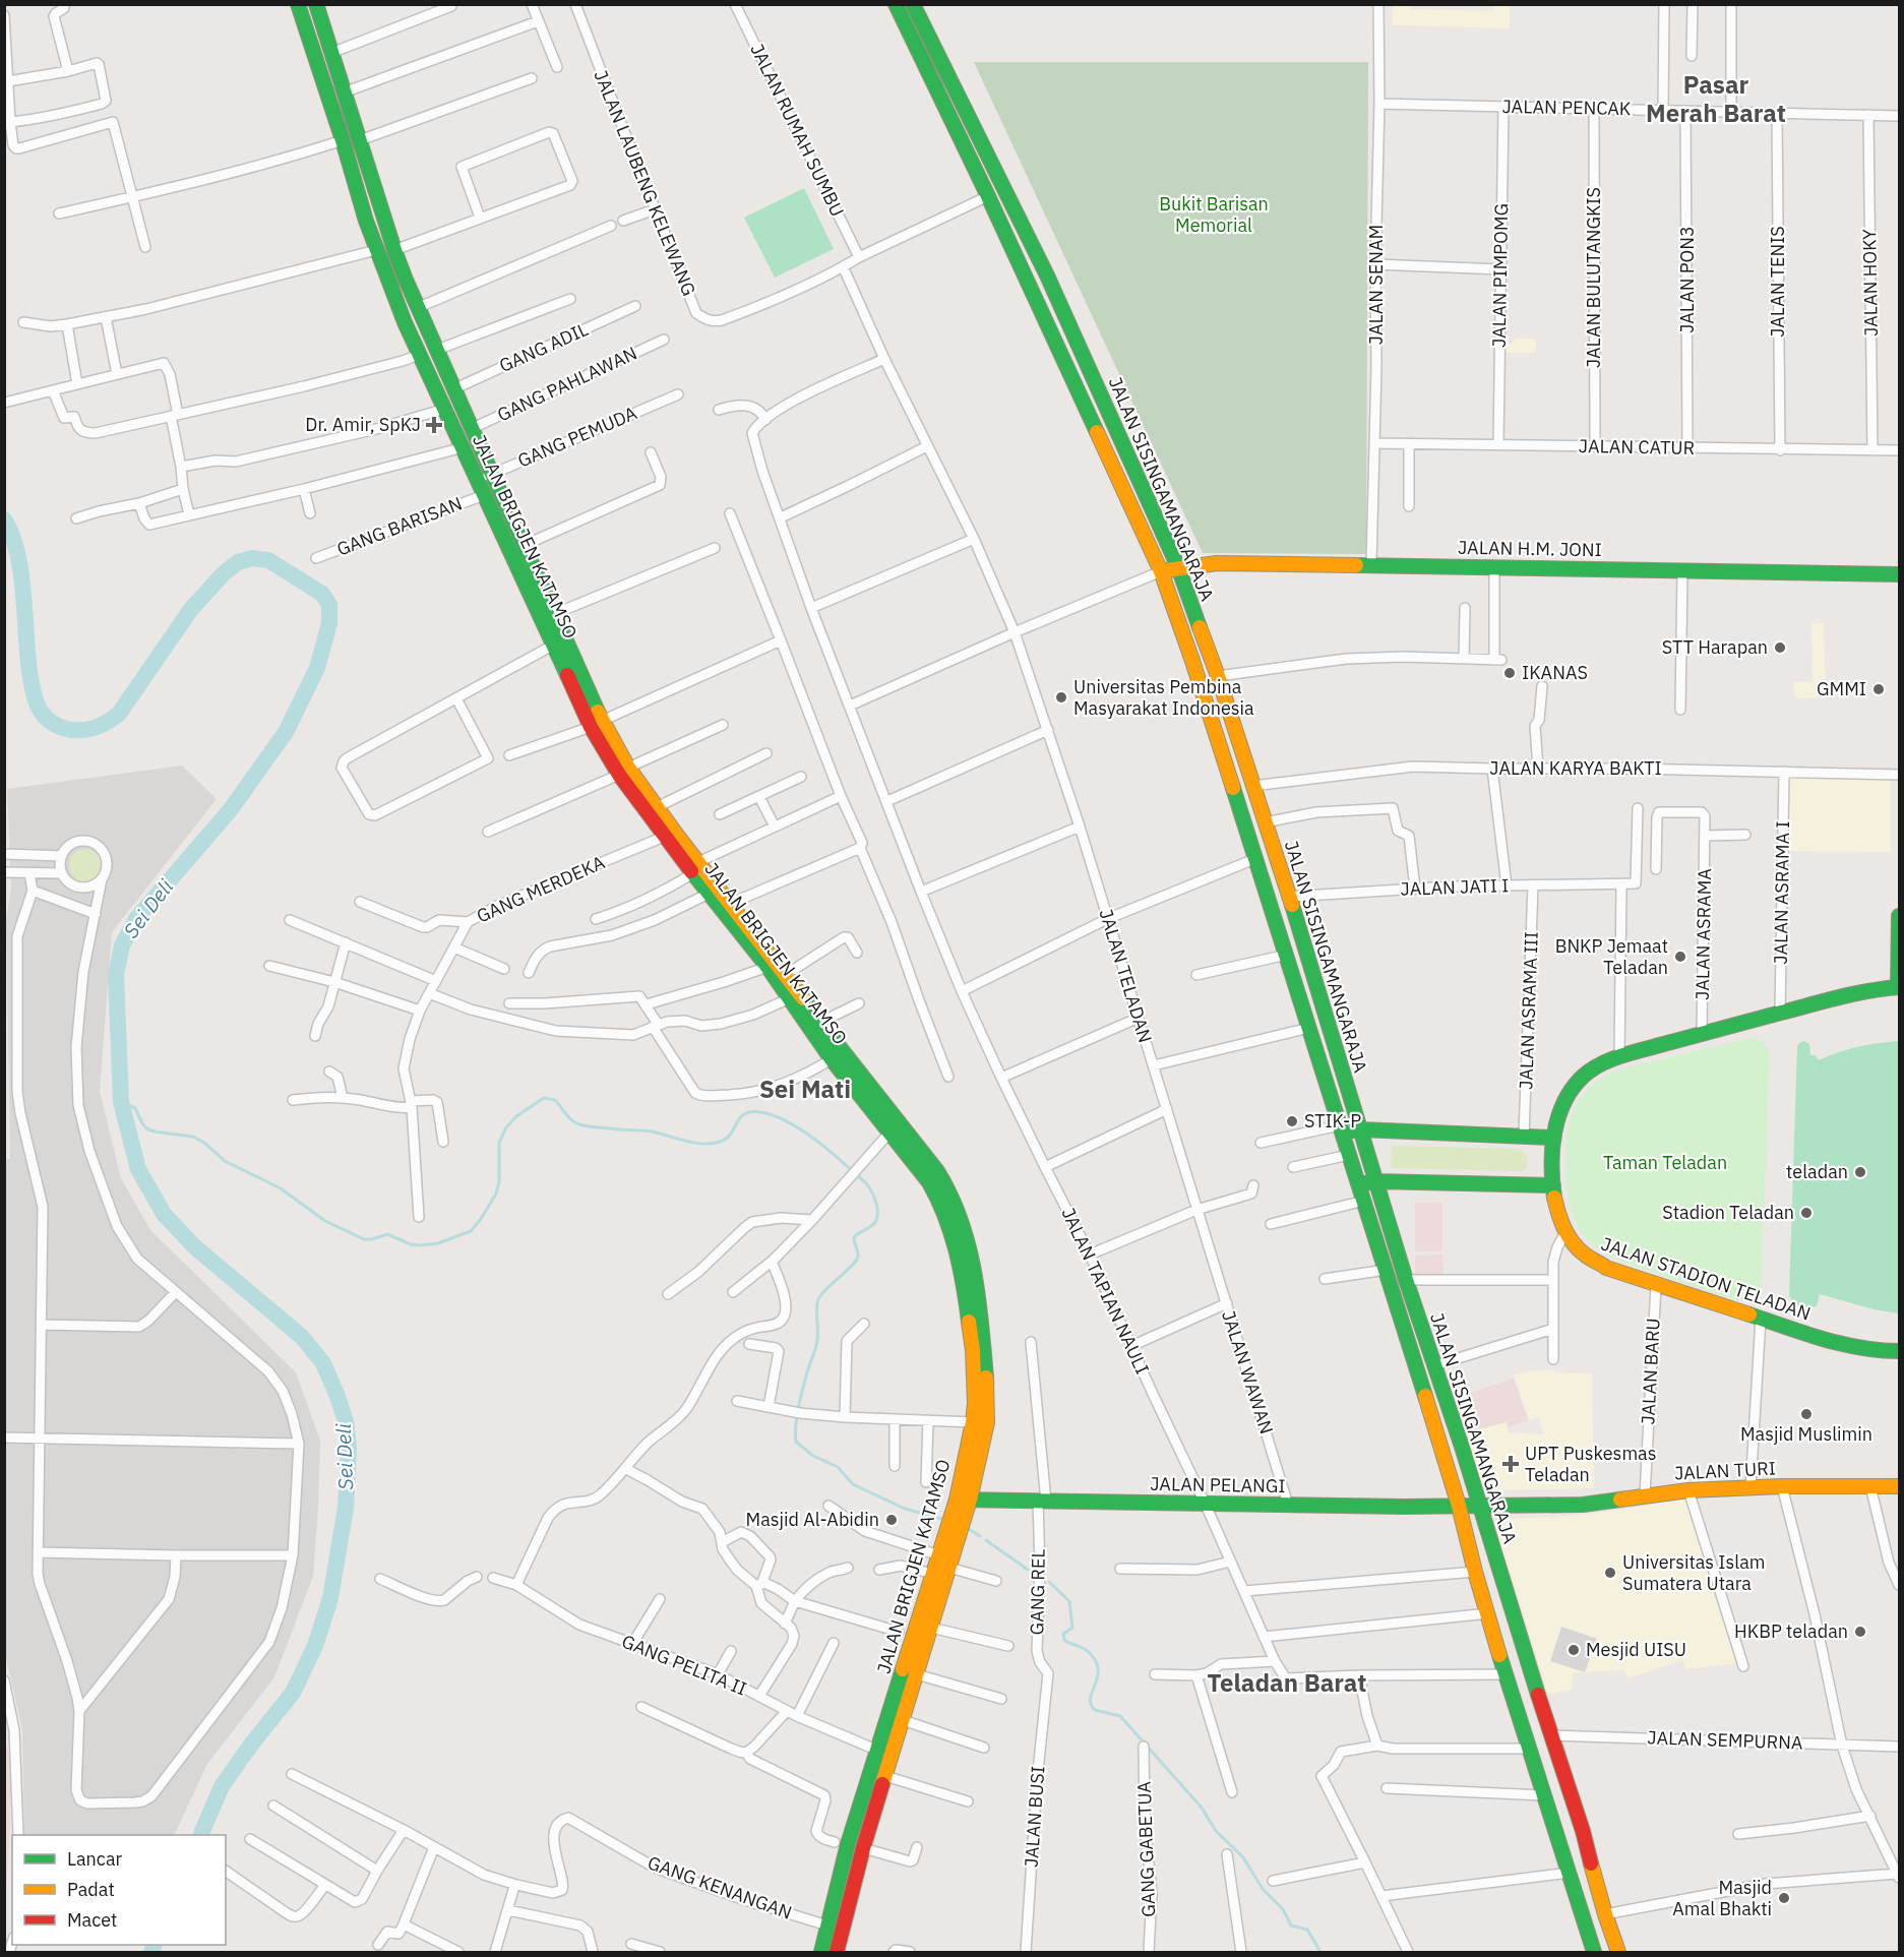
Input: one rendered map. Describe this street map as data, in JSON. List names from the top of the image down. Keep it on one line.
{"streets":{"main road":["JALAN SISINGAMANGARAJA","JALAN BRIGJEN KATAMSO","JALAN H.M. JONI","JALAN STADION TELADAN","JALAN TURI","JALAN PELANGI"],"street":["JALAN PENCAK","JALAN RUMAH SUMBU","JALAN LAUBENG KELEWANG","JALAN PIMPOMG","JALAN BULUTANGKIS","JALAN PON3","JALAN TENIS","JALAN HOKY","JALAN SENAM","GANG ADIL","GANG PAHLAWAN","GANG PEMUDA","JALAN CATUR","GANG BARISAN","JALAN KARYA BAKTI","JALAN JATI I","GANG MERDEKA","JALAN ASRAMA I","JALAN ASRAMA","JALAN TELADAN","JALAN ASRAMA III","JALAN TAPIAN NAULI","JALAN BARU","JALAN WAWAN","GANG REL","GANG PELITA II","JALAN SEMPURNA","JALAN BUSI","GANG GABETUA","GANG KENANGAN"]},"crossings":[["JALAN PENCAK","JALAN PIMPOMG"],["JALAN PENCAK","JALAN BULUTANGKIS"],["JALAN PENCAK","JALAN PON3"],["JALAN PENCAK","JALAN TENIS"],["JALAN PENCAK","JALAN HOKY"],["JALAN PENCAK","JALAN SENAM"],["JALAN RUMAH SUMBU","JALAN LAUBENG KELEWANG"],["JALAN LAUBENG KELEWANG","JALAN SISINGAMANGARAJA"],["JALAN LAUBENG KELEWANG","JALAN TELADAN"],["JALAN PIMPOMG","JALAN CATUR"],["JALAN BULUTANGKIS","JALAN CATUR"],["JALAN PON3","JALAN CATUR"],["JALAN TENIS","JALAN CATUR"],["JALAN HOKY","JALAN CATUR"],["JALAN SENAM","JALAN CATUR"],["JALAN SENAM","JALAN H.M. JONI"],["GANG ADIL","JALAN BRIGJEN KATAMSO"],["GANG PAHLAWAN","JALAN BRIGJEN KATAMSO"],["GANG PEMUDA","JALAN BRIGJEN KATAMSO"],["JALAN SISINGAMANGARAJA","JALAN H.M. JONI"],["JALAN SISINGAMANGARAJA","JALAN KARYA BAKTI"],["JALAN SISINGAMANGARAJA","JALAN JATI I"],["JALAN SISINGAMANGARAJA","JALAN TURI"],["JALAN SISINGAMANGARAJA","JALAN PELANGI"],["JALAN SISINGAMANGARAJA","JALAN SEMPURNA"],["GANG BARISAN","JALAN BRIGJEN KATAMSO"],["JALAN BRIGJEN KATAMSO","GANG MERDEKA"],["JALAN BRIGJEN KATAMSO","JALAN PELANGI"],["JALAN BRIGJEN KATAMSO","GANG PELITA II"],["JALAN BRIGJEN KATAMSO","GANG KENANGAN"],["JALAN KARYA BAKTI","JALAN ASRAMA I"],["JALAN JATI I","JALAN ASRAMA III"],["JALAN ASRAMA I","JALAN STADION TELADAN"],["JALAN ASRAMA","JALAN STADION TELADAN"],["JALAN TELADAN","JALAN WAWAN"],["JALAN STADION TELADAN","JALAN BARU"],["JALAN TAPIAN NAULI","JALAN WAWAN"],["JALAN TAPIAN NAULI","JALAN PELANGI"],["JALAN BARU","JALAN TURI"],["JALAN WAWAN","JALAN PELANGI"],["JALAN TURI","JALAN PELANGI"],["JALAN PELANGI","GANG REL"],["GANG REL","JALAN BUSI"]],"districts":["Pasar Merah Barat","Sei Mati","Teladan Barat"],"water":["Sei Deli"],"parks":["Bukit Barisan Memorial","Taman Teladan"],"places":{"health":["Dr. Amir, SpKJ","UPT Puskesmas Teladan"],"other":["STT Harapan","IKANAS","GMMI","Universitas Pembina Masyarakat Indonesia","BNKP Jemaat Teladan","STIK-P","teladan","Stadion Teladan","Masjid Muslimin","Masjid Al-Abidin","Universitas Islam Sumatera Utara","HKBP teladan","Mesjid UISU","Masjid Amal Bhakti"]},"legend":["Lancar","Padat","Macet"]}
